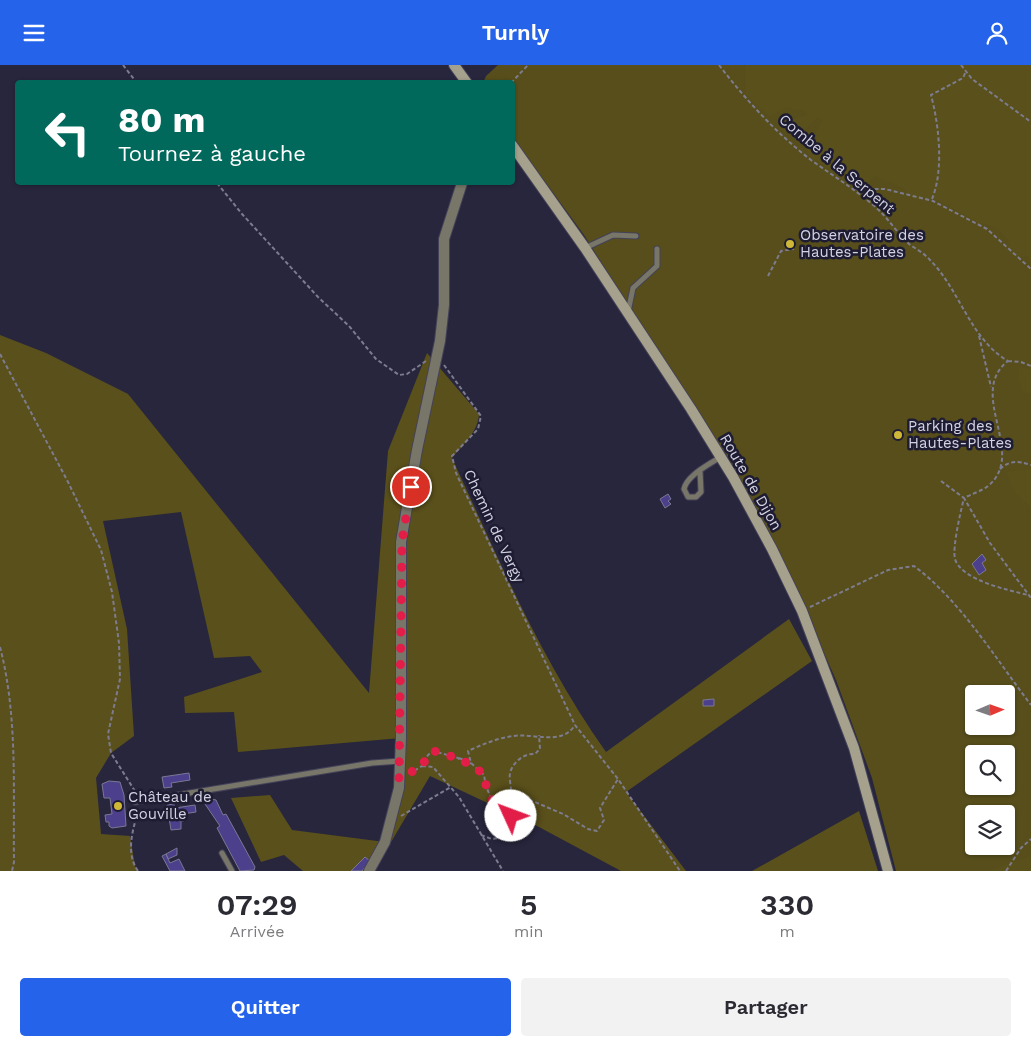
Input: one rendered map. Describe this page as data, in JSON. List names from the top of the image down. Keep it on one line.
{"streets":{"main road":["Route de Dijon"],"path":["Combe à la Serpent","Chemin de Vergy"]},"places":["Observatoire des Hautes-Plates","Parking des Hautes-Plates","Château de Gouville"],"north":"right","page":{"header":"Turnly","turn":["80 m","Tournez à gauche"],"eta":["07:29","Arrivée","5","min","330","m"],"buttons":["Quitter","Partager"]}}
